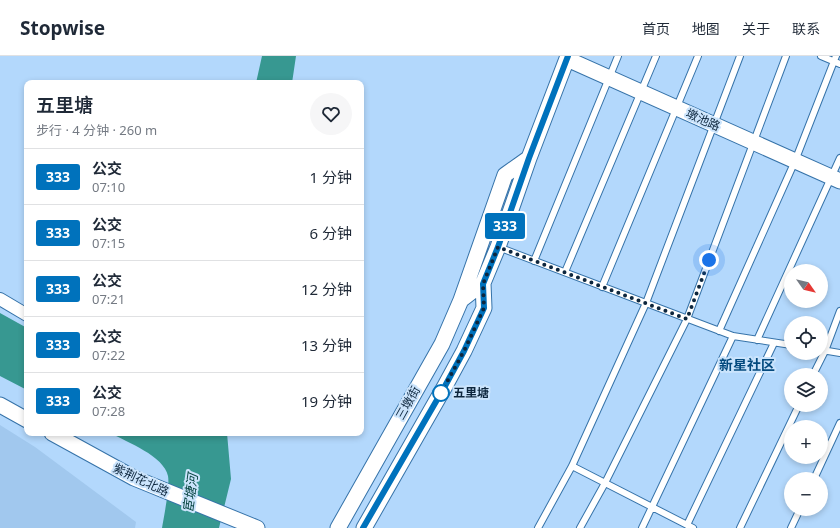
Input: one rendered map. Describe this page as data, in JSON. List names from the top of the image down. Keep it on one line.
{"streets":{"street":["墩池路","三墩街","紫荆花北路"]},"crossings":[["墩池路","三墩街"]],"districts":["新星社区"],"water":["宦塘河"],"places":["五里塘"],"lines":["bus line 333"],"north":"bottom right","page":{"header":"Stopwise","nav":["首页","地图","关于","联系"],"on_map":"333","heading":["五里塘","步行 · 4 分钟 · 260 m"],"list":[{"mark":"333","name":"公交","note":"07:10","value":"1 分钟"},{"mark":"333","name":"公交","note":"07:15","value":"6 分钟"},{"mark":"333","name":"公交","note":"07:21","value":"12 分钟"},{"mark":"333","name":"公交","note":"07:22","value":"13 分钟"},{"mark":"333","name":"公交","note":"07:28","value":"19 分钟"}],"map_buttons":["+","−"]}}
